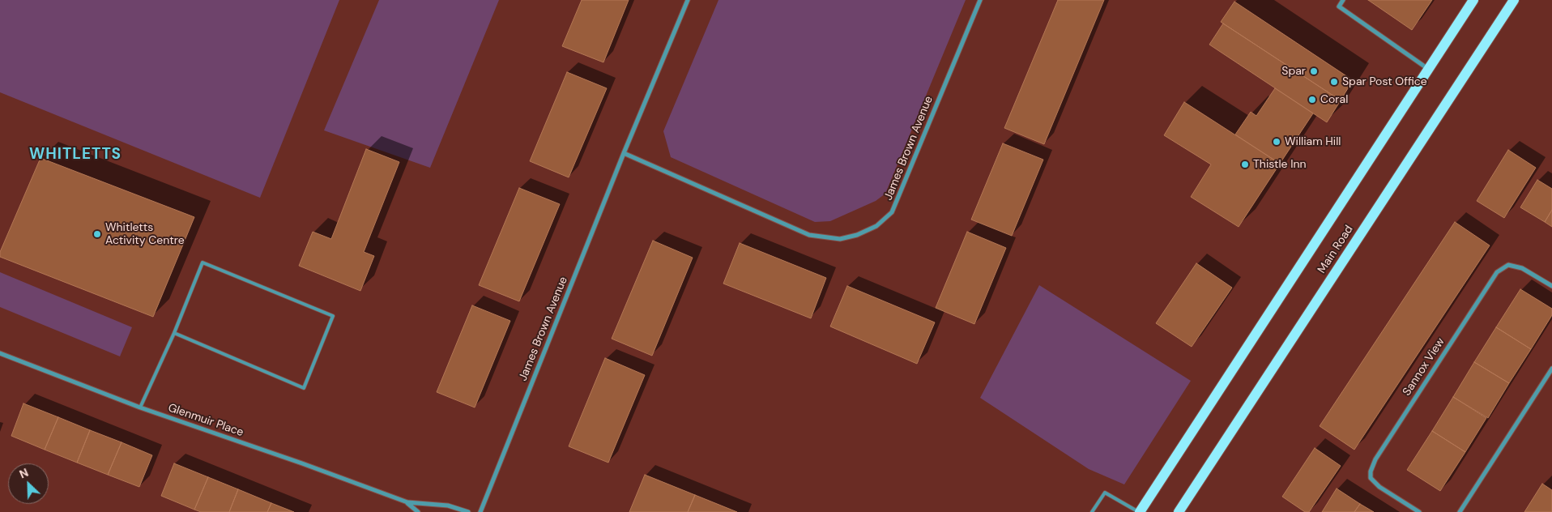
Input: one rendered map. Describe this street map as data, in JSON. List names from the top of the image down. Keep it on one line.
{"streets":{"main road":["Main Road"],"street":["James Brown Avenue","Sannox View","Glenmuir Place"]},"districts":["WHITLETTS"],"places":["Spar","Spar Post Office","Coral","William Hill","Thistle Inn","Whitletts Activity Centre"],"north":"top left"}
